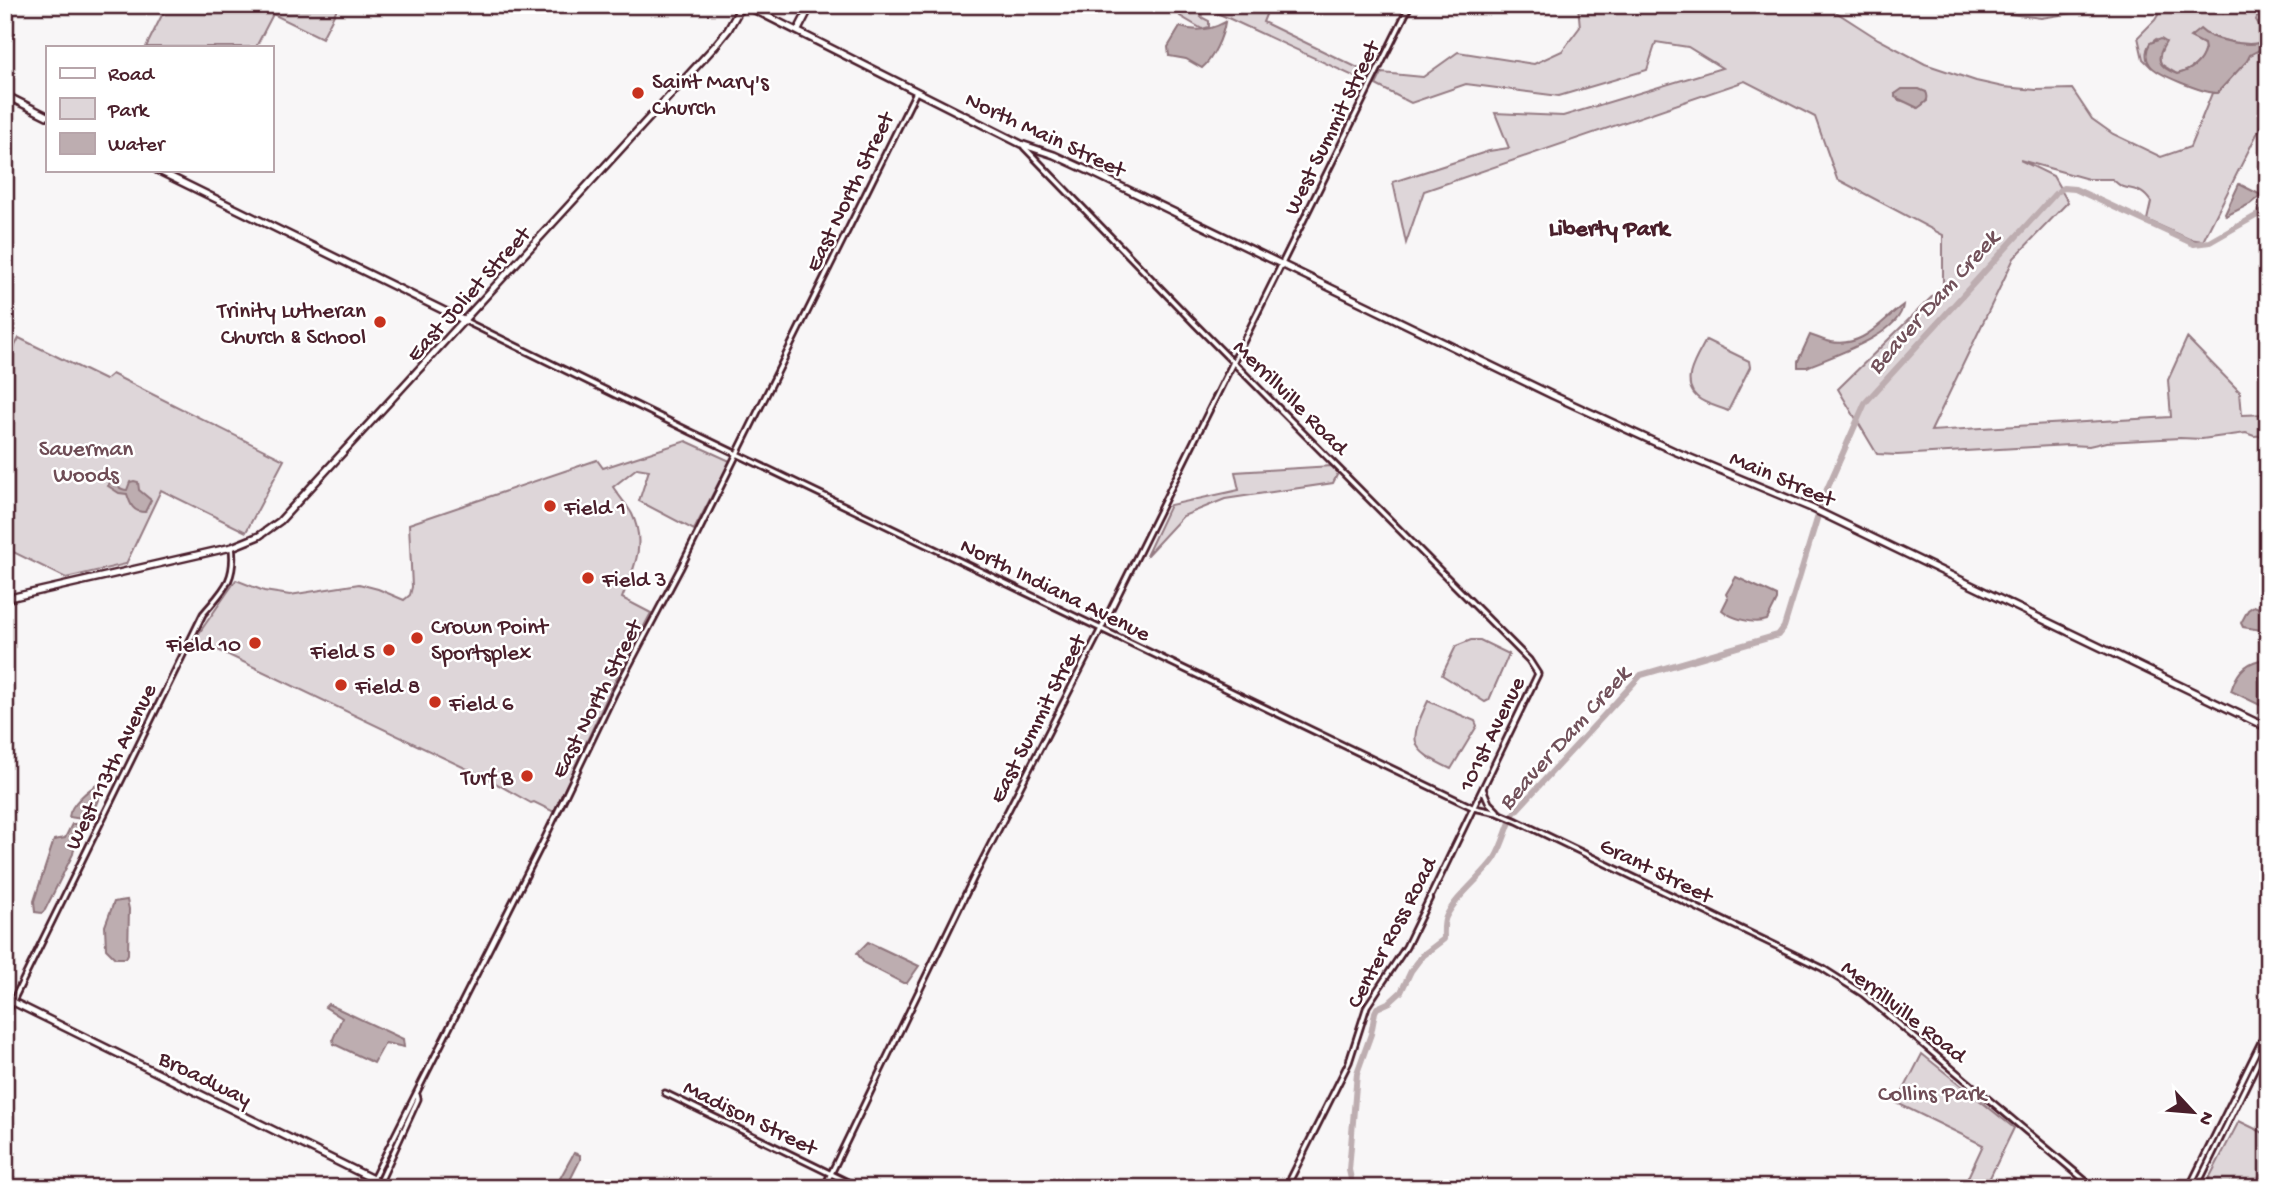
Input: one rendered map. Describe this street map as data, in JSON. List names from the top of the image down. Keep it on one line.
{"streets":{"main road":["North Main Street","East Joliet Street","Main Street","Broadway"],"street":["West Summit Street","East North Street","Merrillville Road","North Indiana Avenue","East Summit Street","101st Avenue","West 113th Avenue","Grant Street","Center Ross Road","Madison Street"]},"crossings":[["West Summit Street","North Main Street"],["West Summit Street","Main Street"],["West Summit Street","East Summit Street"],["North Main Street","East North Street"],["North Main Street","East Joliet Street"],["North Main Street","Merrillville Road"],["North Main Street","Main Street"],["North Main Street","East Summit Street"],["East North Street","North Indiana Avenue"],["East North Street","Broadway"],["East Joliet Street","North Indiana Avenue"],["East Joliet Street","West 113th Avenue"],["Merrillville Road","East Summit Street"],["Merrillville Road","101st Avenue"],["Merrillville Road","Grant Street"],["Main Street","East Summit Street"],["North Indiana Avenue","East Summit Street"],["North Indiana Avenue","101st Avenue"],["North Indiana Avenue","Grant Street"],["North Indiana Avenue","Center Ross Road"],["East Summit Street","Madison Street"],["101st Avenue","Grant Street"],["101st Avenue","Center Ross Road"],["West 113th Avenue","Broadway"],["Grant Street","Center Ross Road"]],"districts":["Liberty Park"],"water":["Beaver Dam Creek"],"parks":["Sauerman Woods","Collins Park"],"places":["Saint Mary's Church","Trinity Lutheran Church & School","Field 1","Field 3","Crown Point Sportsplex","Field 10","Field 5","Field 8","Field 6","Turf B"],"legend":["Road","Park","Water"],"north":"bottom right"}
